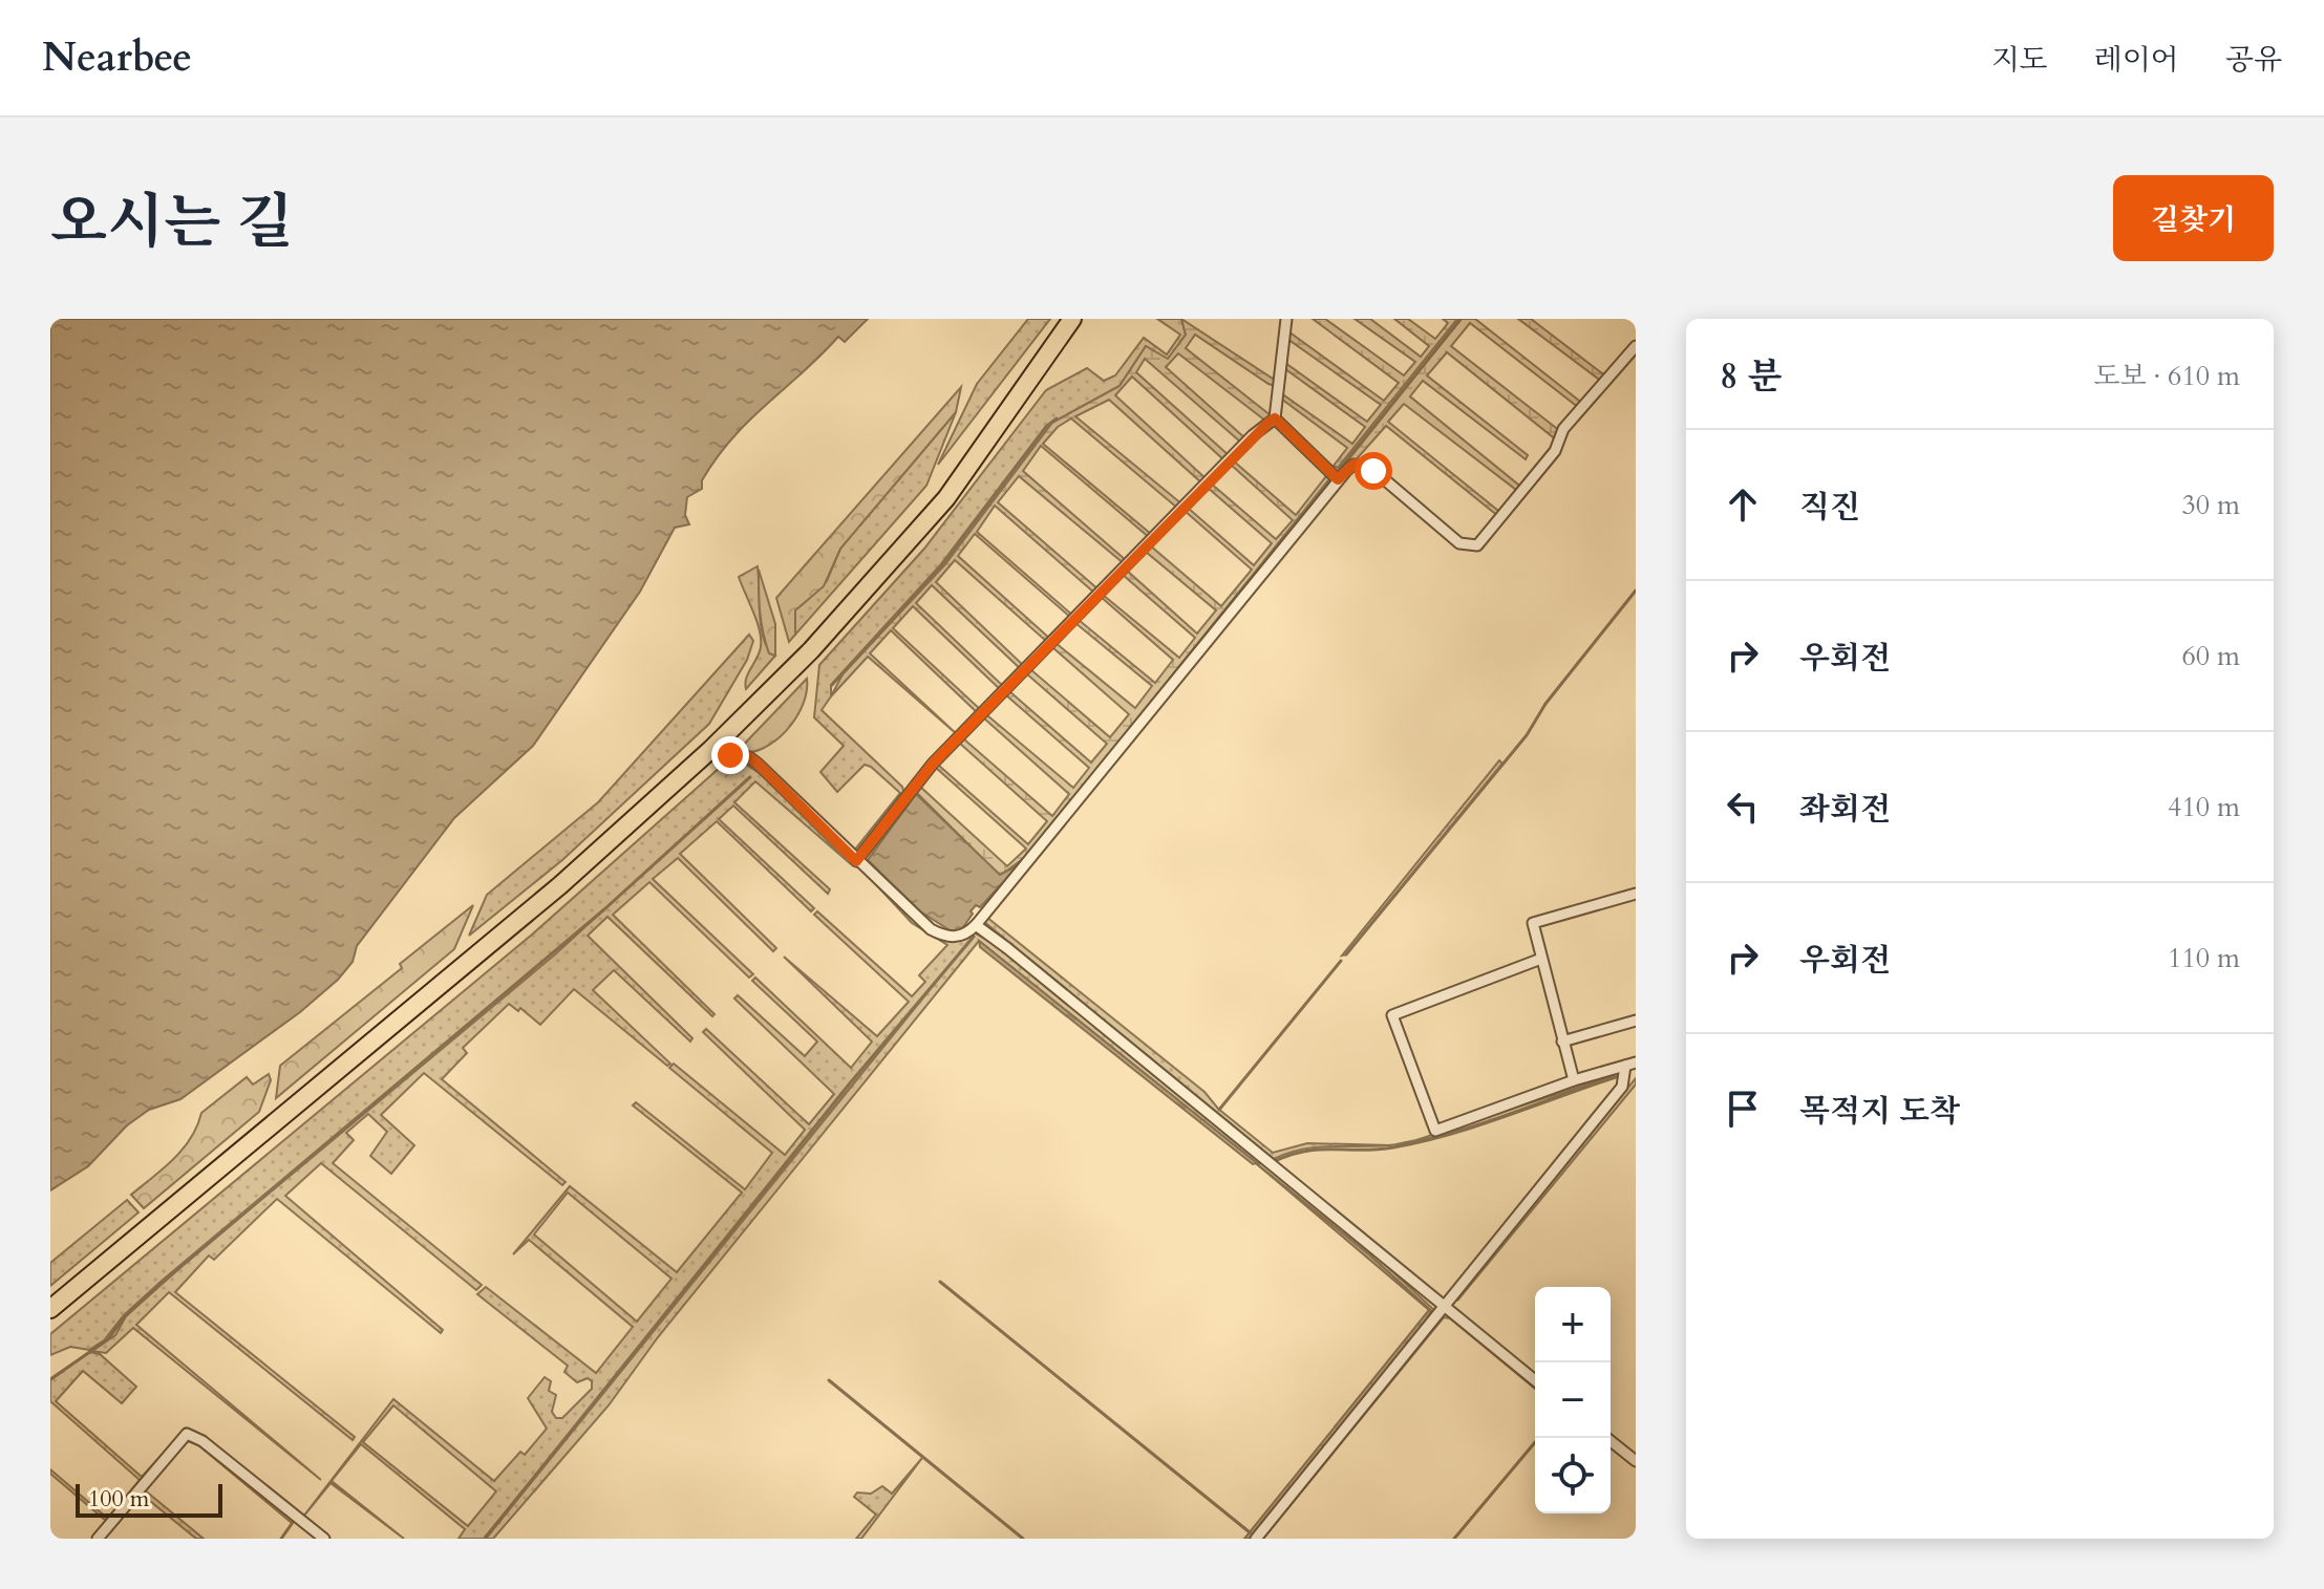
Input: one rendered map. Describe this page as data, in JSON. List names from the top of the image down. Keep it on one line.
{"scale_bar":"100 m","page":{"header":"Nearbee","nav":["지도","레이어","공유"],"title":"오시는 길","buttons":"길찾기","heading":["8 분","도보 · 610 m"],"list":[["직진","30 m"],["우회전","60 m"],["좌회전","410 m"],["우회전","110 m"],"목적지 도착"],"map_buttons":["+","−"],"scale":"100 m"}}
